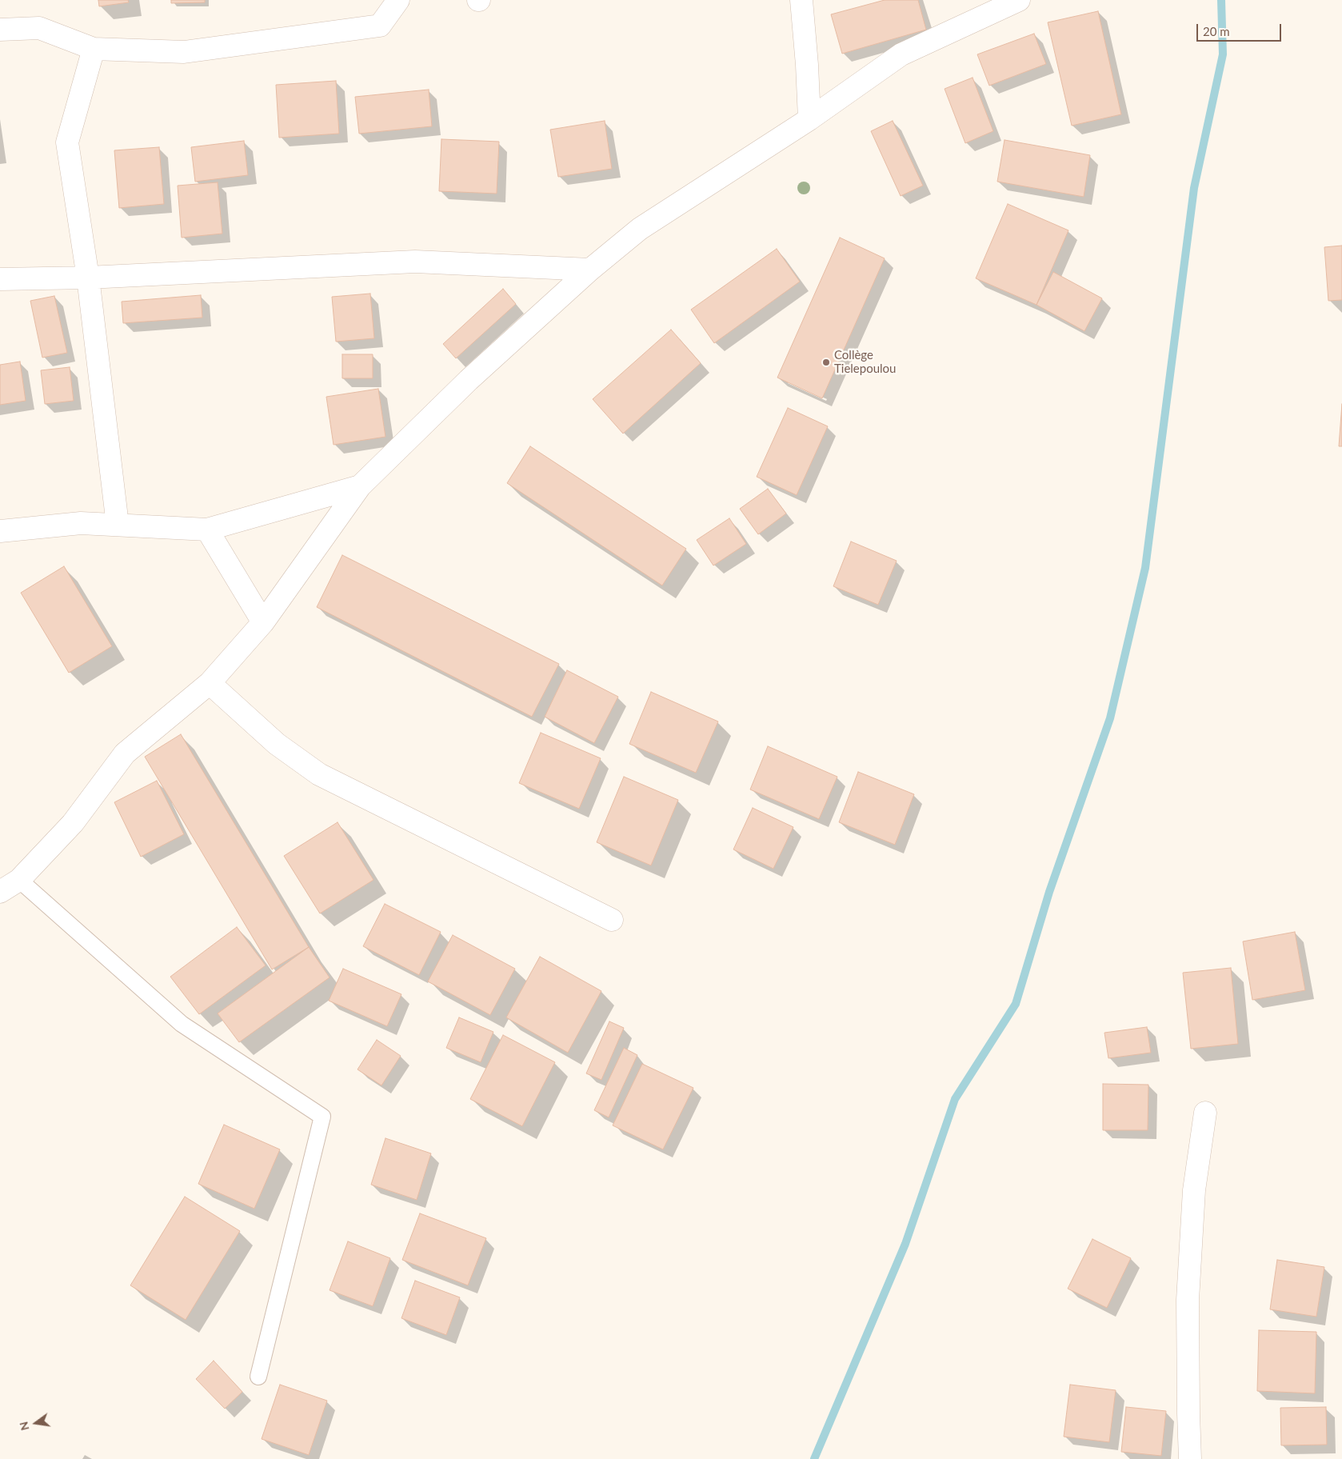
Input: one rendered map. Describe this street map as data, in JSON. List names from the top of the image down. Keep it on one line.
{"places":["Collège Tielepoulou"],"scale_bar":"20 m","north":"left"}
